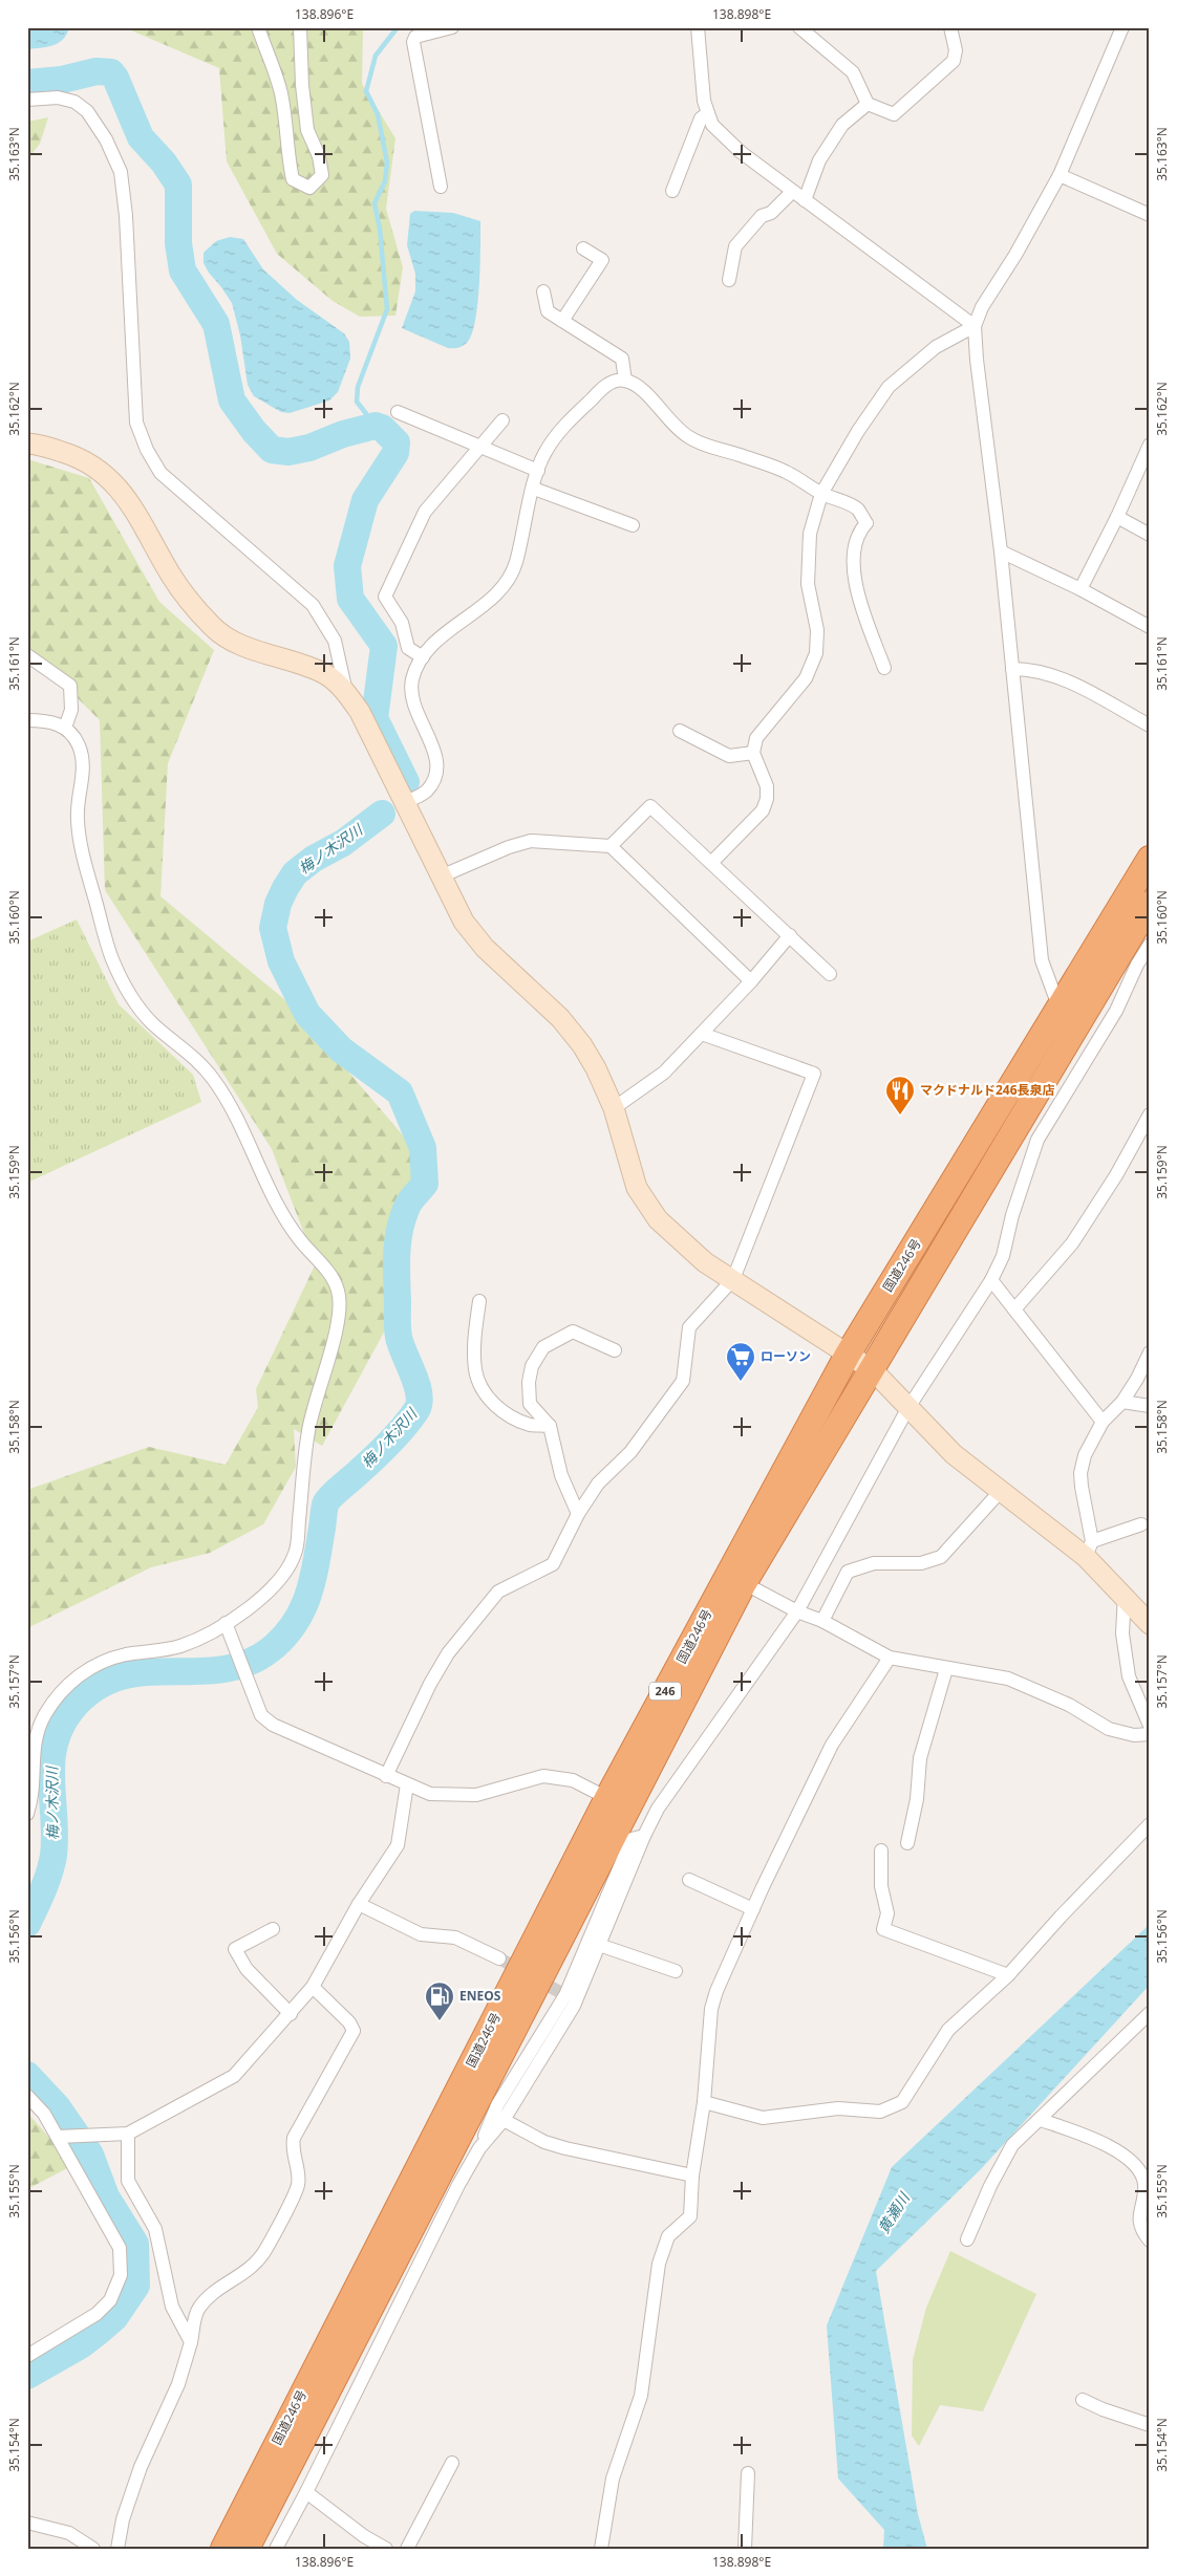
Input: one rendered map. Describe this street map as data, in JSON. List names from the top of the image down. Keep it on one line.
{"streets":{"highway":["国道246号","246"]},"water":["梅ノ木沢川","黄瀬川"],"places":{"restaurant":["マクドナルド246長泉店"],"supermarket":["ローソン"],"fuel station":["ENEOS"]},"coordinates":["138.896°E","138.898°E","35.163°N","35.162°N","35.161°N","35.160°N","35.159°N","35.158°N","35.157°N","35.156°N","35.155°N","35.154°N"]}
